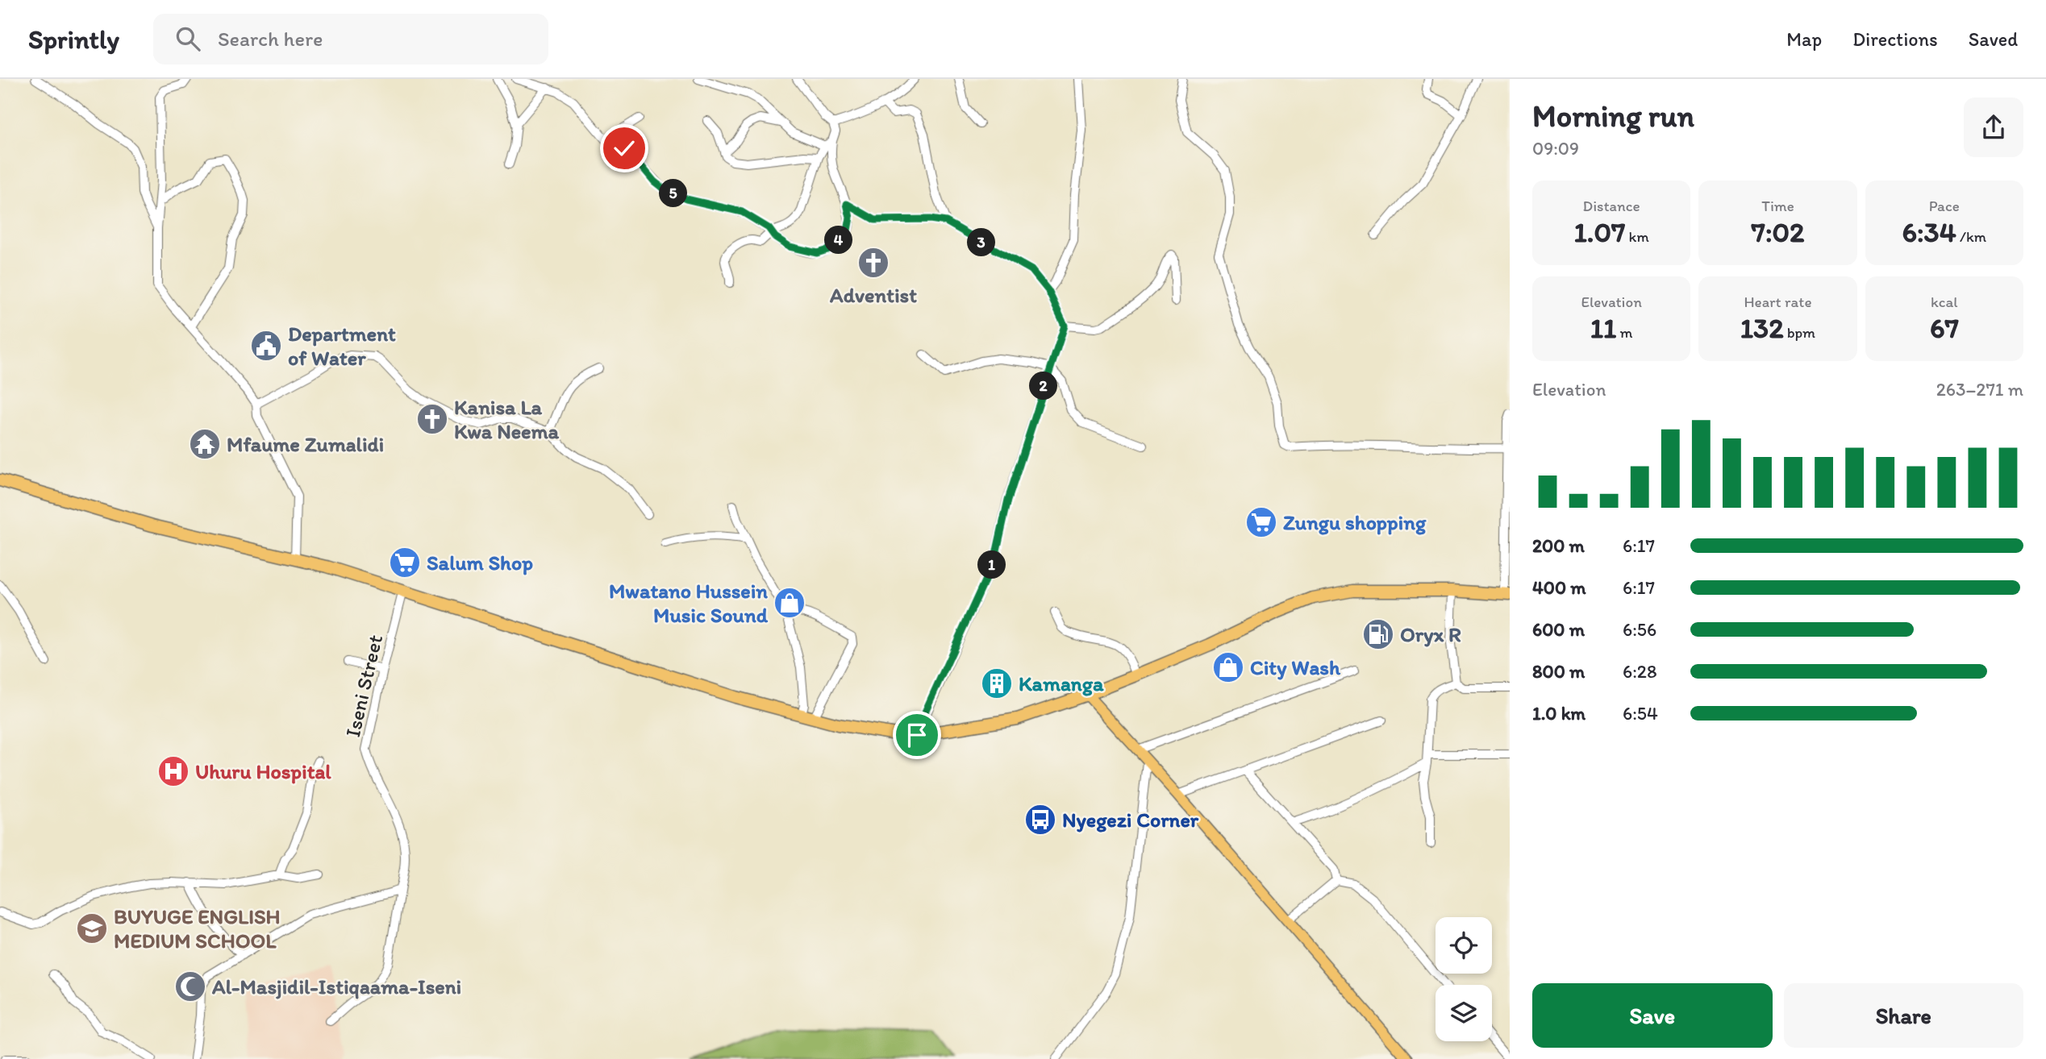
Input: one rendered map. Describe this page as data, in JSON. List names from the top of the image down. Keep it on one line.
{"streets":{"street":["Iseni Street"]},"places":{"church":["Adventist","Kanisa La Kwa Neema"],"public building":["Department of Water"],"temple":["Mfaume Zumalidi"],"supermarket":["Zungu shopping","Salum Shop"],"shop":["Mwatano Hussein Music Sound","City Wash"],"fuel station":["Oryx R"],"building":["Kamanga"],"hospital":["Uhuru Hospital"],"bus stop":["Nyegezi Corner"],"school or university":["BUYUGE ENGLISH MEDIUM SCHOOL"],"mosque":["Al-Masjidil-Istiqaama-Iseni"]},"page":{"header":"Sprintly","search":"Search here","nav":["Map","Directions","Saved"],"heading":["Morning run","09:09"],"stats":[["Distance","1.07 km"],["Time","7:02"],["Pace","6:34 /km"],["Elevation","11 m"],["Heart rate","132 bpm"],["kcal","67"]],"pins":["5","4","3","2","1"],"chart":["Elevation","263–271 m"],"list":[{"name":"200 m","note":"6:17"},{"name":"400 m","note":"6:17"},{"name":"600 m","note":"6:56"},{"name":"800 m","note":"6:28"},{"name":"1.0 km","note":"6:54"}],"buttons":["Save","Share"]}}
